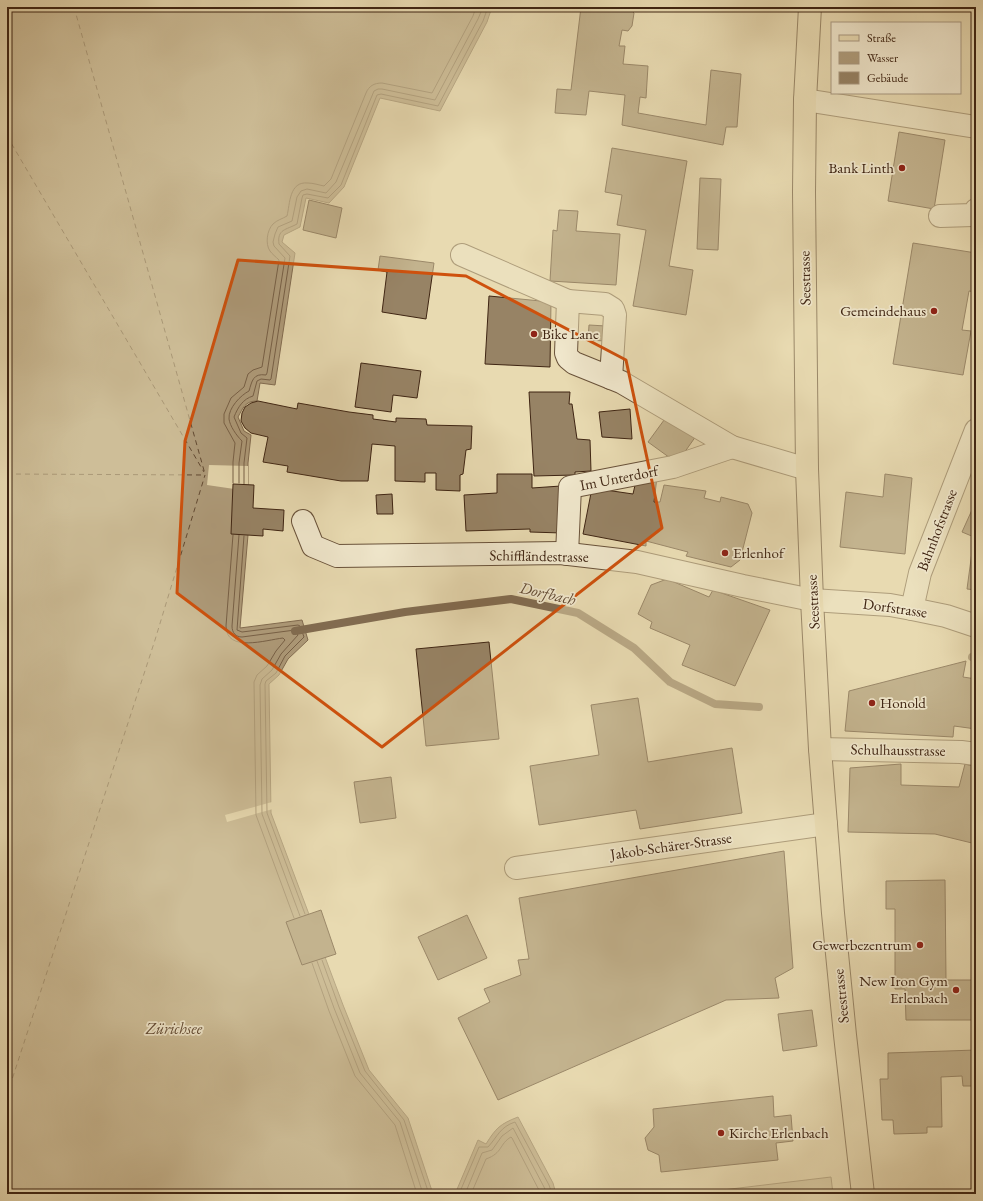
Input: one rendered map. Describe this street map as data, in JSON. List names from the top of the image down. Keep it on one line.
{"streets":{"main road":["Seestrasse"],"street":["Im Unterdorf","Bahnhofstrasse","Schiffländestrasse","Dorfstrasse","Schulhausstrasse","Jakob-Schärer-Strasse"]},"crossings":[["Seestrasse","Schiffländestrasse"],["Seestrasse","Dorfstrasse"],["Seestrasse","Schulhausstrasse"],["Seestrasse","Jakob-Schärer-Strasse"],["Im Unterdorf","Schiffländestrasse"],["Bahnhofstrasse","Dorfstrasse"],["Schiffländestrasse","Dorfstrasse"]],"water":["Dorfbach","Zürichsee"],"places":["Bank Linth","Gemeindehaus","Bike Lane","Erlenhof","Honold","Gewerbezentrum","New Iron Gym Erlenbach","Kirche Erlenbach"],"legend":["Straße","Wasser","Gebäude"]}
